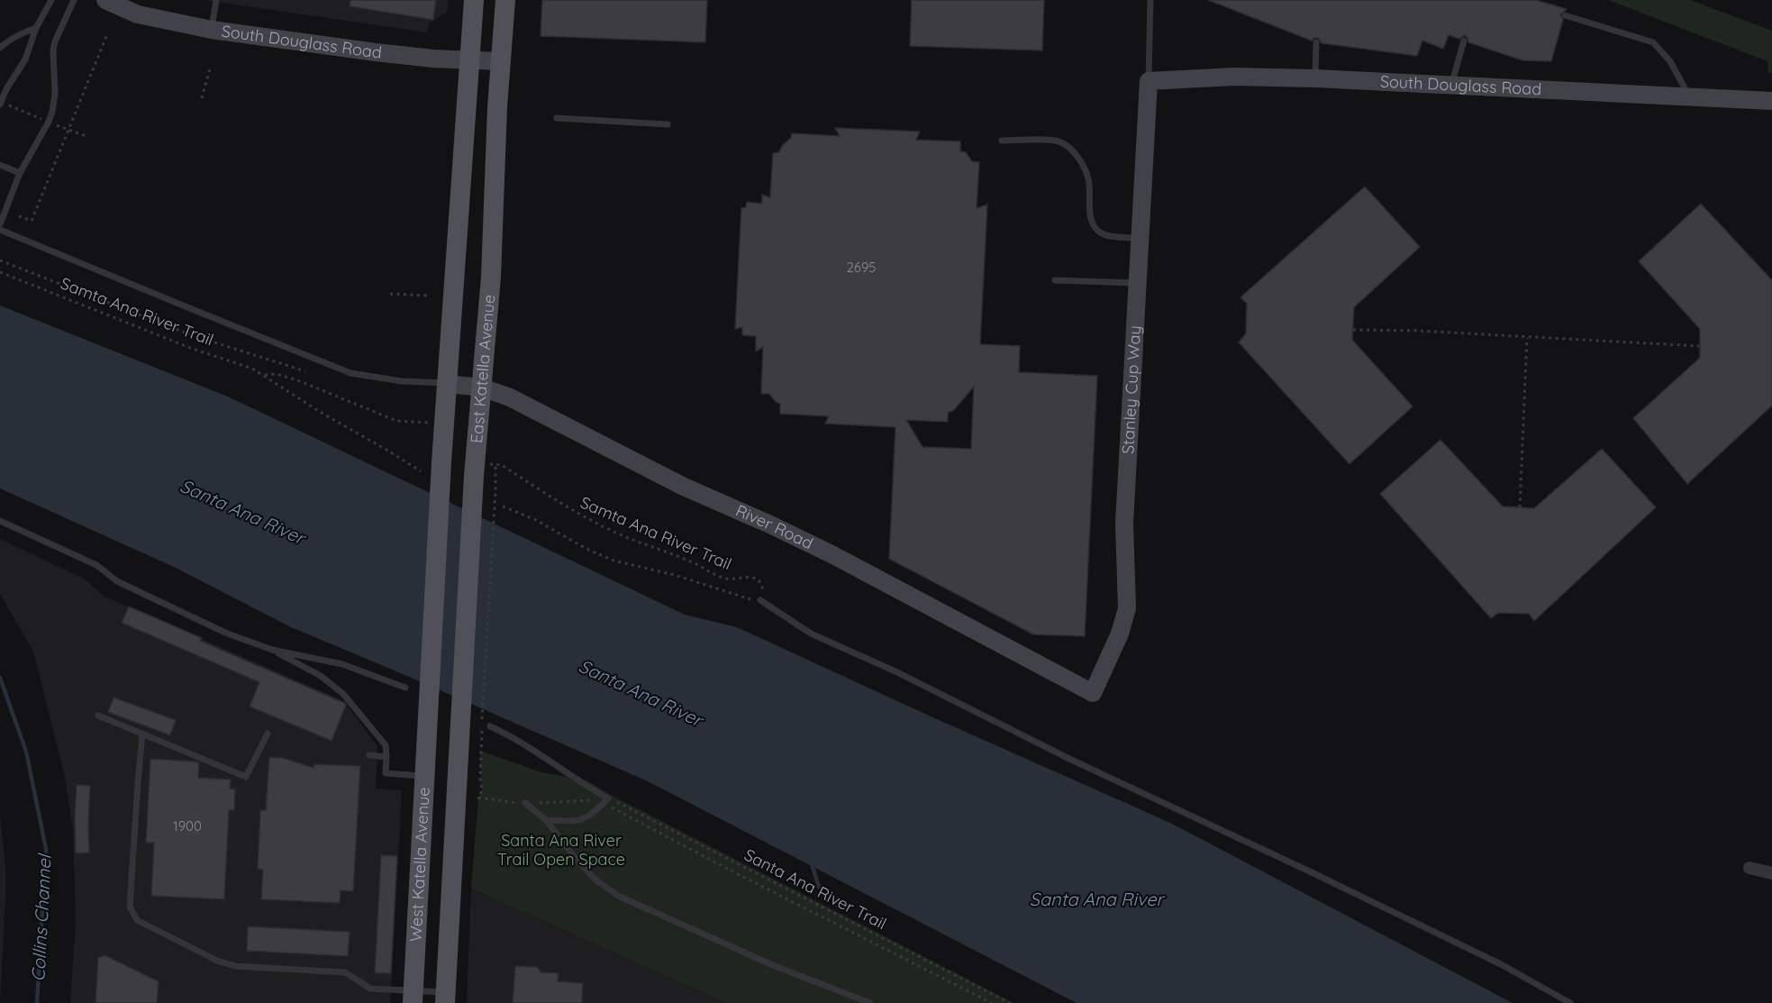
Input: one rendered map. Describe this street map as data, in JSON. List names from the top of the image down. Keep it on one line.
{"streets":{"main road":["South Douglass Road","East Katella Avenue","Stanley Cup Way","River Road","West Katella Avenue"],"path":["Samta Ana River Trail","Santa Ana River Trail"]},"crossings":[["South Douglass Road","East Katella Avenue"],["South Douglass Road","Stanley Cup Way"],["Samta Ana River Trail","East Katella Avenue"],["Samta Ana River Trail","Santa Ana River Trail"],["East Katella Avenue","River Road"],["East Katella Avenue","West Katella Avenue"],["Stanley Cup Way","River Road"]],"water":["Santa Ana River","Collins Channel"],"parks":["Santa Ana River Trail Open Space"],"house_numbers":["2695","1900"]}
